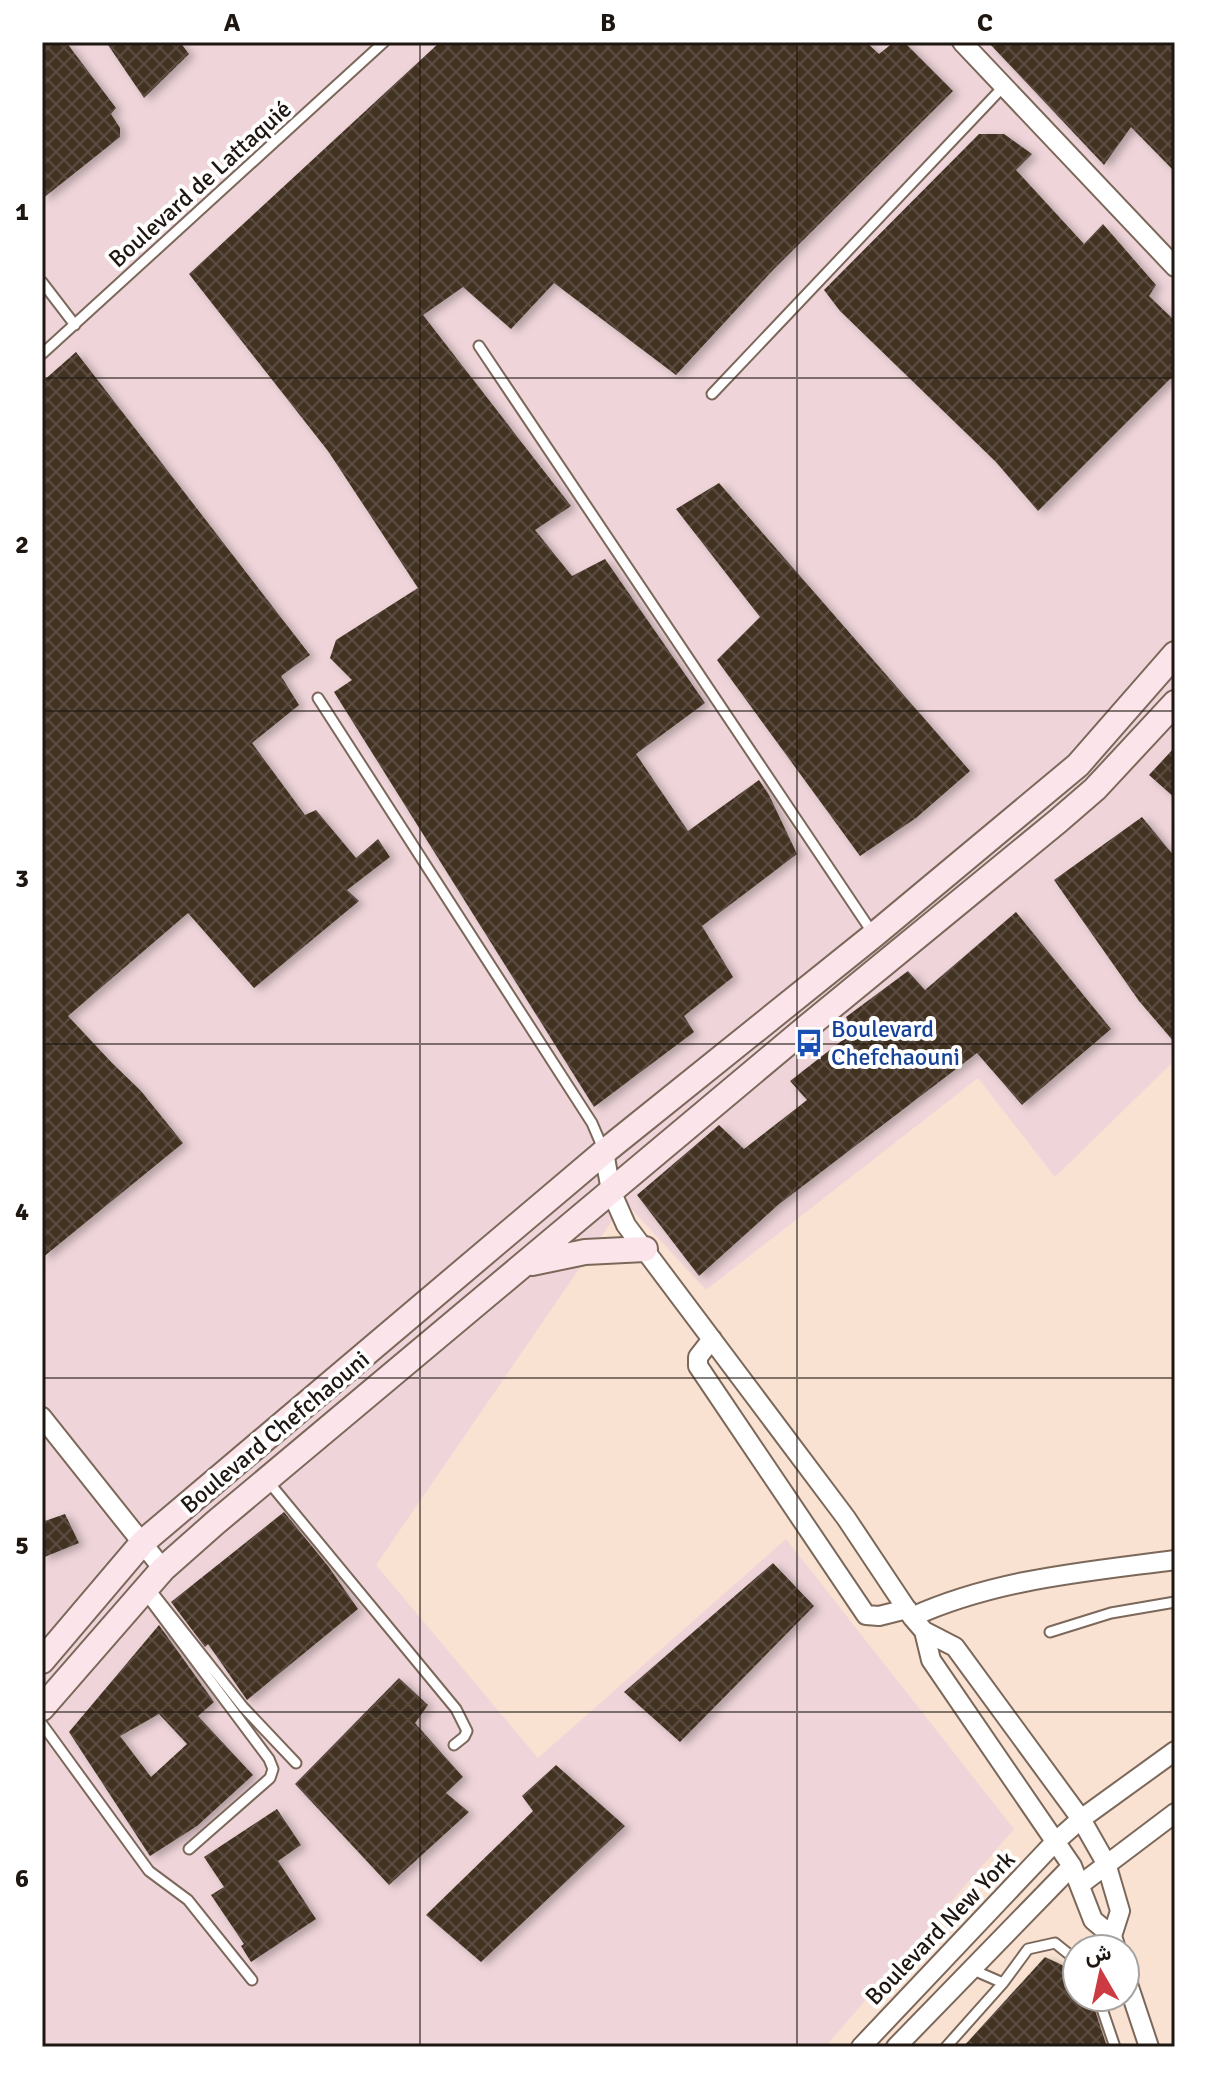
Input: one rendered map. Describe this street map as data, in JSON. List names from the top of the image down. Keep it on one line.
{"streets":{"street":["Boulevard Chefchaouni","Boulevard New York"],"lane":["Boulevard de Lattaquié"]},"places":{"bus stop":["Boulevard Chefchaouni"]},"north":"top","grid":{"columns":["A","B","C"],"rows":["1","2","3","4","5","6"]}}
